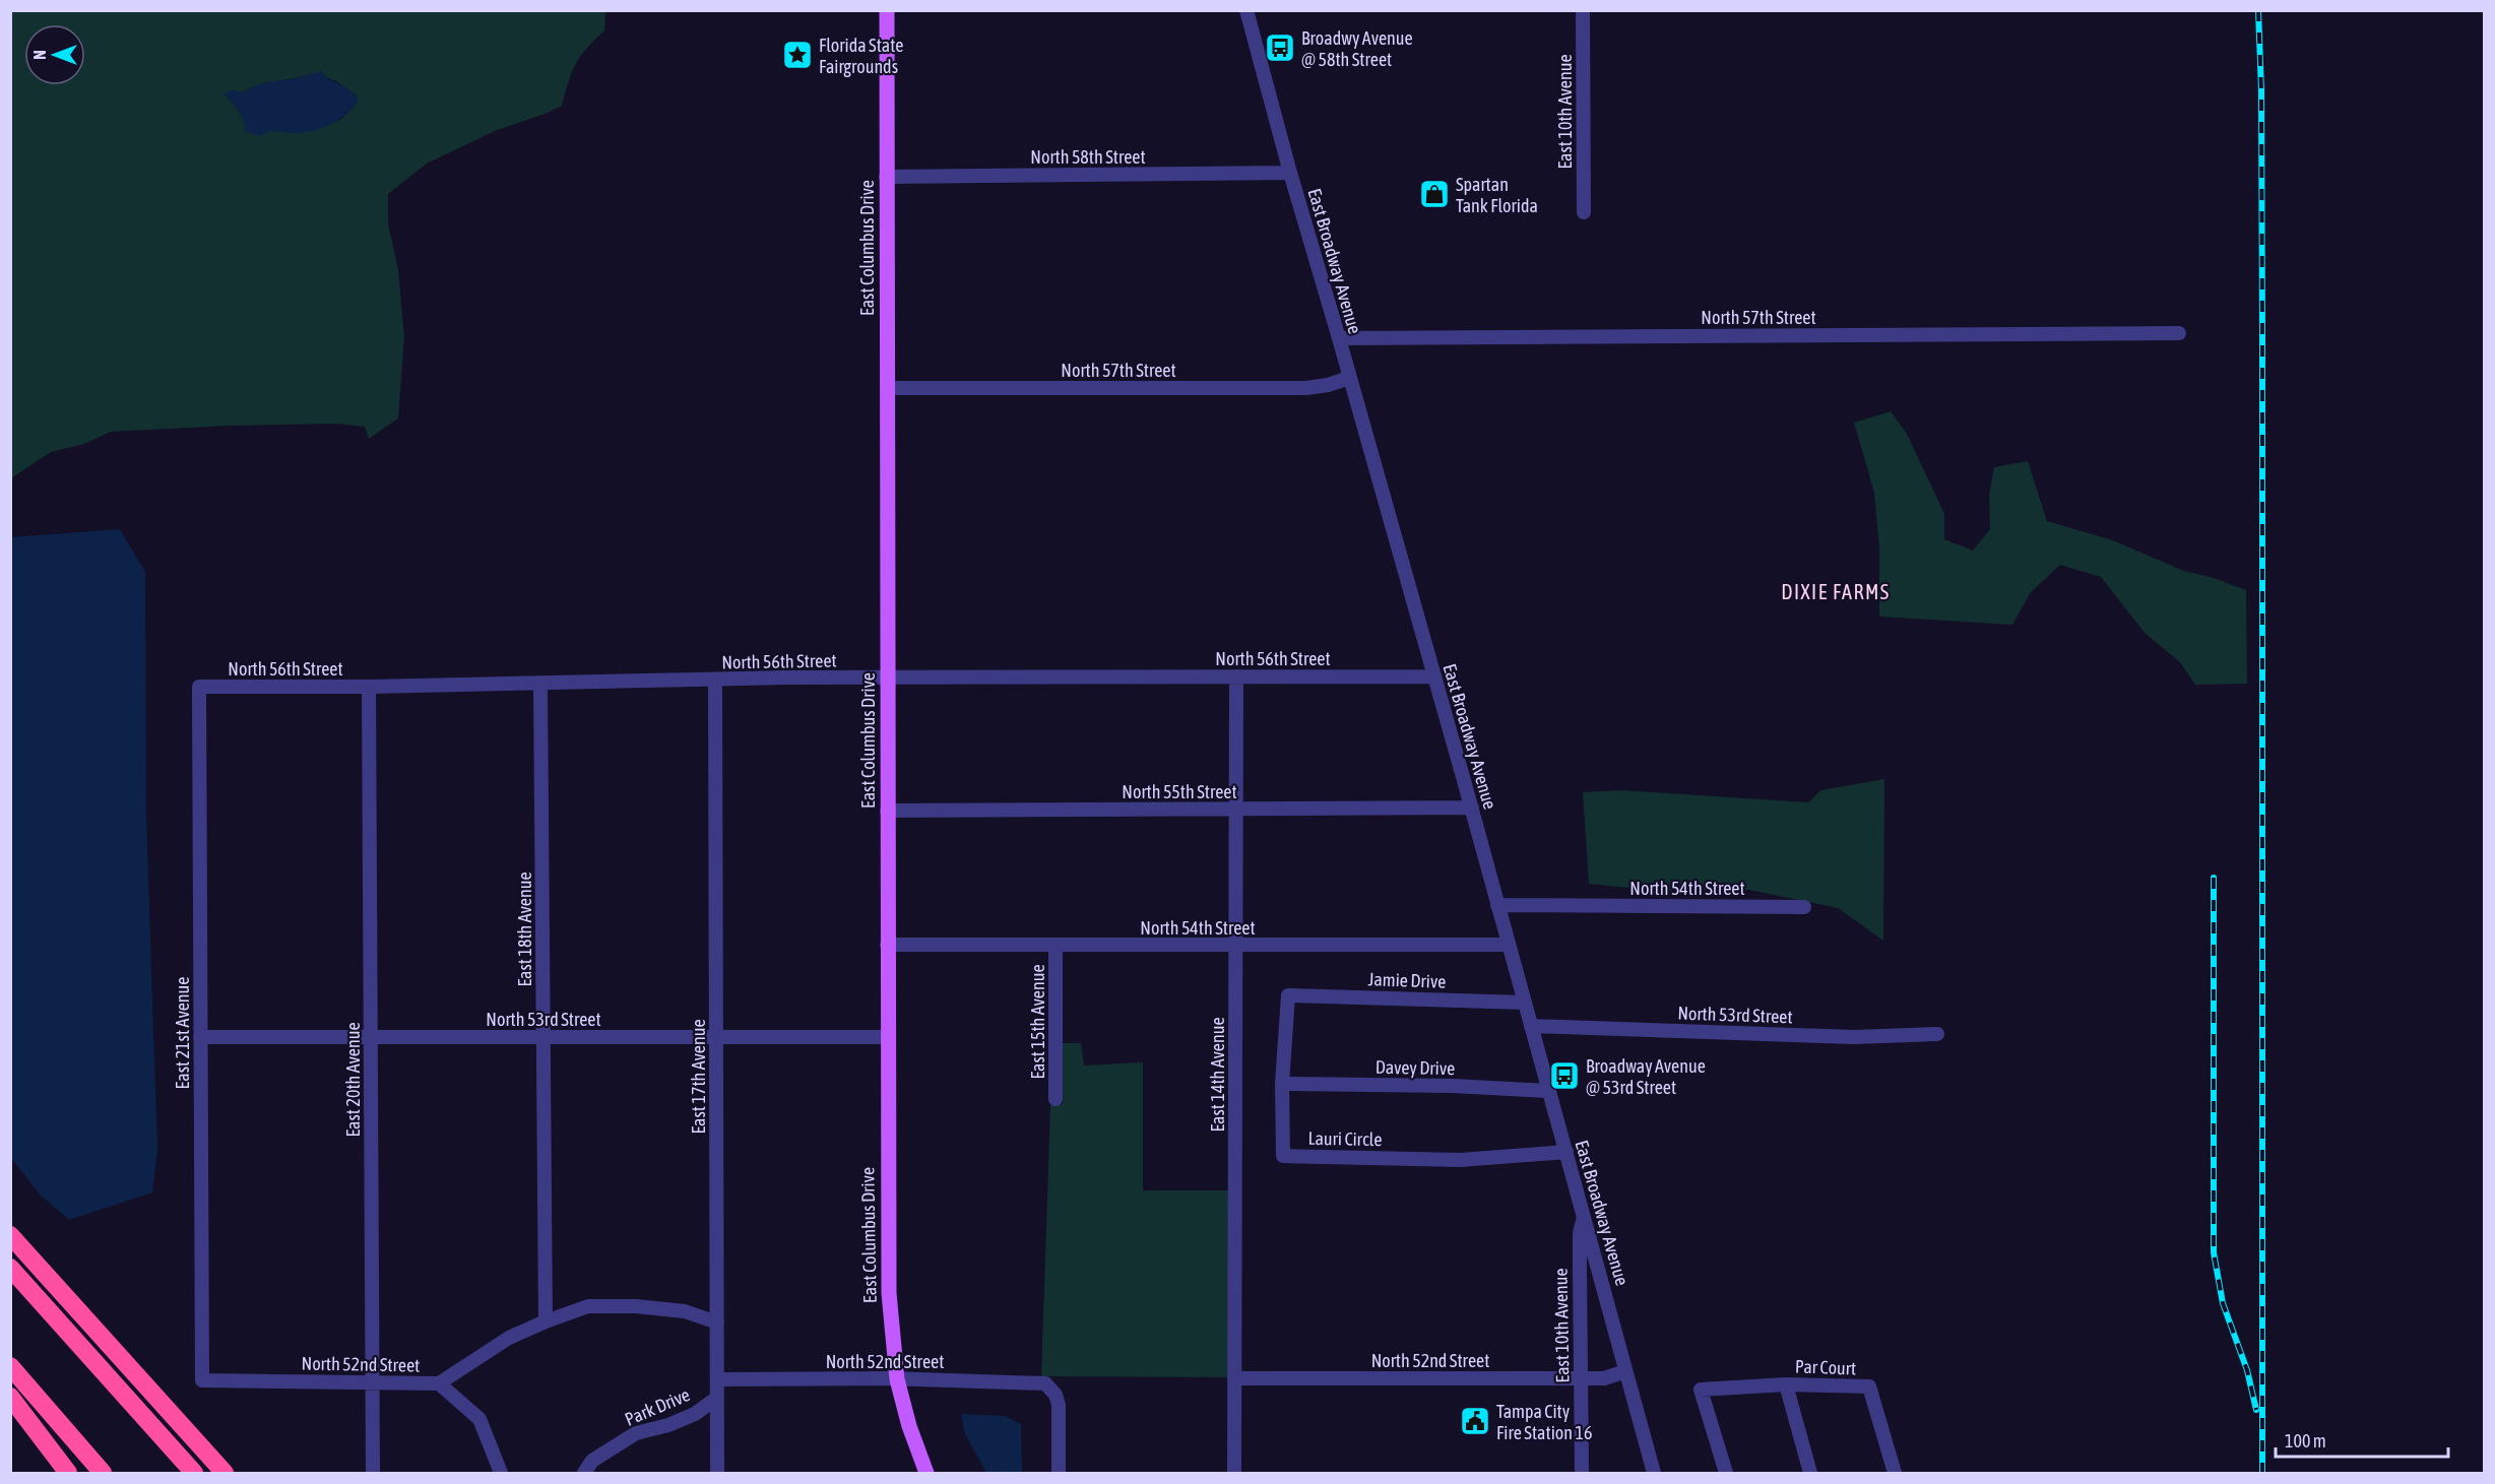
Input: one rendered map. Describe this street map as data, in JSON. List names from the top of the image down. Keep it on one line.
{"streets":{"main road":["East Columbus Drive"],"street":["East 10th Avenue","North 58th Street","East Broadway Avenue","North 57th Street","North 56th Street","North 55th Street","North 54th Street","East 18th Avenue","Jamie Drive","North 53rd Street","East 15th Avenue","East 21st Avenue","Davey Drive","East 14th Avenue","East 17th Avenue","East 20th Avenue","Lauri Circle","North 52nd Street","Par Court","Park Drive"]},"crossings":[["East 10th Avenue","East Broadway Avenue"],["East 10th Avenue","North 52nd Street"],["North 58th Street","East Columbus Drive"],["North 58th Street","East Broadway Avenue"],["East Columbus Drive","North 57th Street"],["East Columbus Drive","North 56th Street"],["East Columbus Drive","North 55th Street"],["East Columbus Drive","North 54th Street"],["East Columbus Drive","North 53rd Street"],["East Columbus Drive","North 52nd Street"],["East Broadway Avenue","North 57th Street"],["East Broadway Avenue","North 56th Street"],["East Broadway Avenue","North 55th Street"],["East Broadway Avenue","North 54th Street"],["East Broadway Avenue","Jamie Drive"],["East Broadway Avenue","North 53rd Street"],["East Broadway Avenue","Davey Drive"],["East Broadway Avenue","Lauri Circle"],["East Broadway Avenue","North 52nd Street"],["North 56th Street","East 18th Avenue"],["North 56th Street","East 21st Avenue"],["North 56th Street","East 14th Avenue"],["North 56th Street","East 17th Avenue"],["North 56th Street","East 20th Avenue"],["North 55th Street","East 14th Avenue"],["North 54th Street","East 15th Avenue"],["North 54th Street","East 14th Avenue"],["East 18th Avenue","North 53rd Street"],["East 18th Avenue","North 52nd Street"],["Jamie Drive","Lauri Circle"],["North 53rd Street","East 21st Avenue"],["North 53rd Street","East 17th Avenue"],["North 53rd Street","East 20th Avenue"],["East 21st Avenue","North 52nd Street"],["Davey Drive","Lauri Circle"],["East 14th Avenue","North 52nd Street"],["East 17th Avenue","North 52nd Street"],["East 17th Avenue","Park Drive"],["East 20th Avenue","North 52nd Street"]],"districts":["DIXIE FARMS"],"places":{"bus stop":["Broadwy Avenue @ 58th Street","Broadway Avenue @ 53rd Street"],"place":["Florida State Fairgrounds"],"shop":["Spartan Tank Florida"],"public building":["Tampa City Fire Station 16"]},"scale_bar":"100 m","north":"left"}
